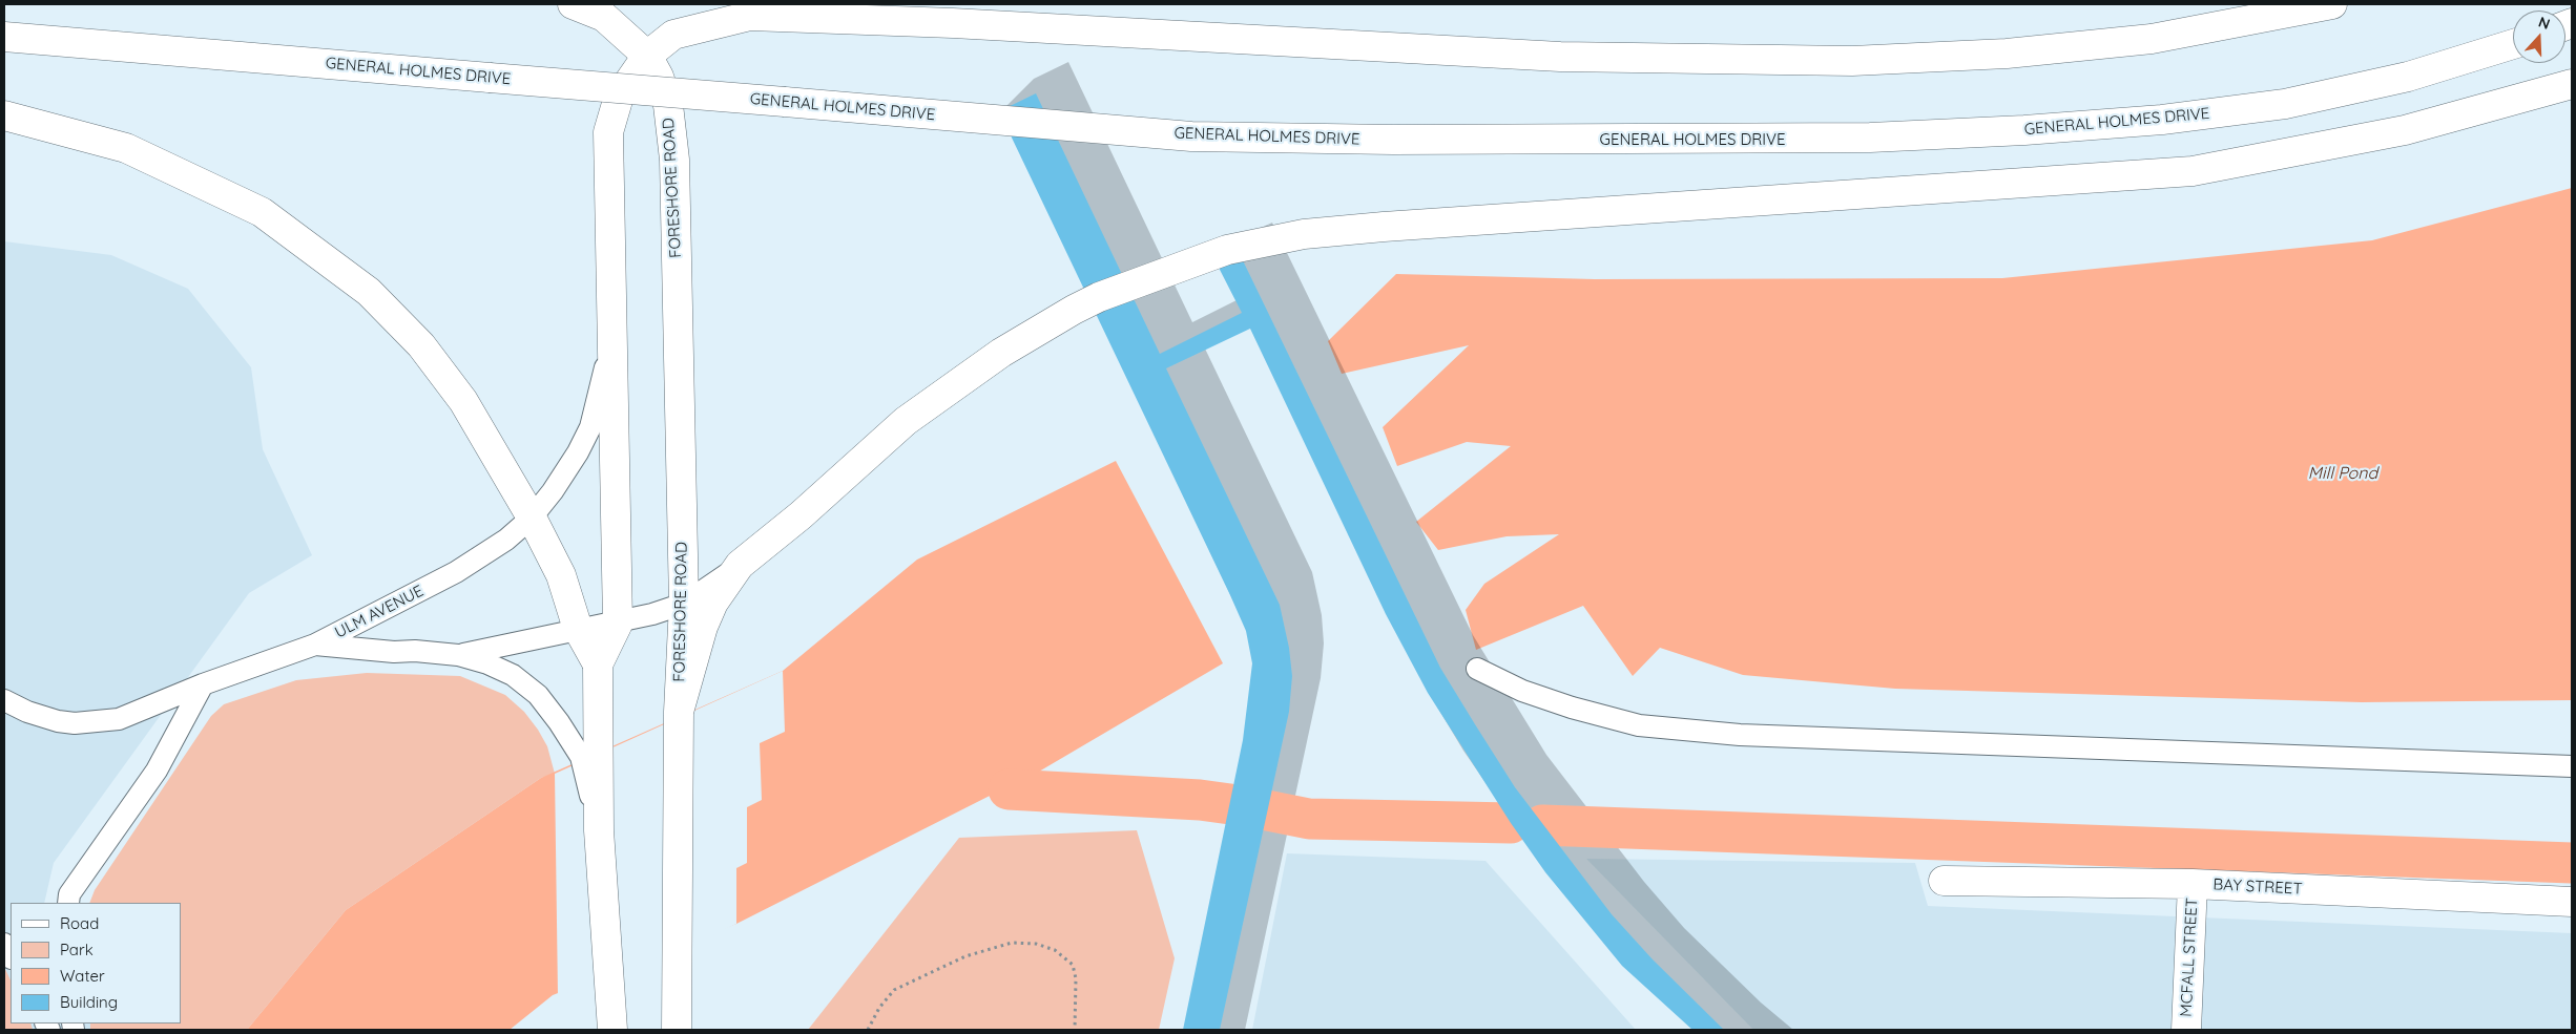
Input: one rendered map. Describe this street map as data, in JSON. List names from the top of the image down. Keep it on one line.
{"streets":{"main road":["GENERAL HOLMES DRIVE","FORESHORE ROAD","BAY STREET","MCFALL STREET"],"lane":["ULM AVENUE"]},"crossings":[["BAY STREET","MCFALL STREET"]],"water":["Mill Pond"],"legend":["Road","Park","Water","Building"],"north":"top"}
